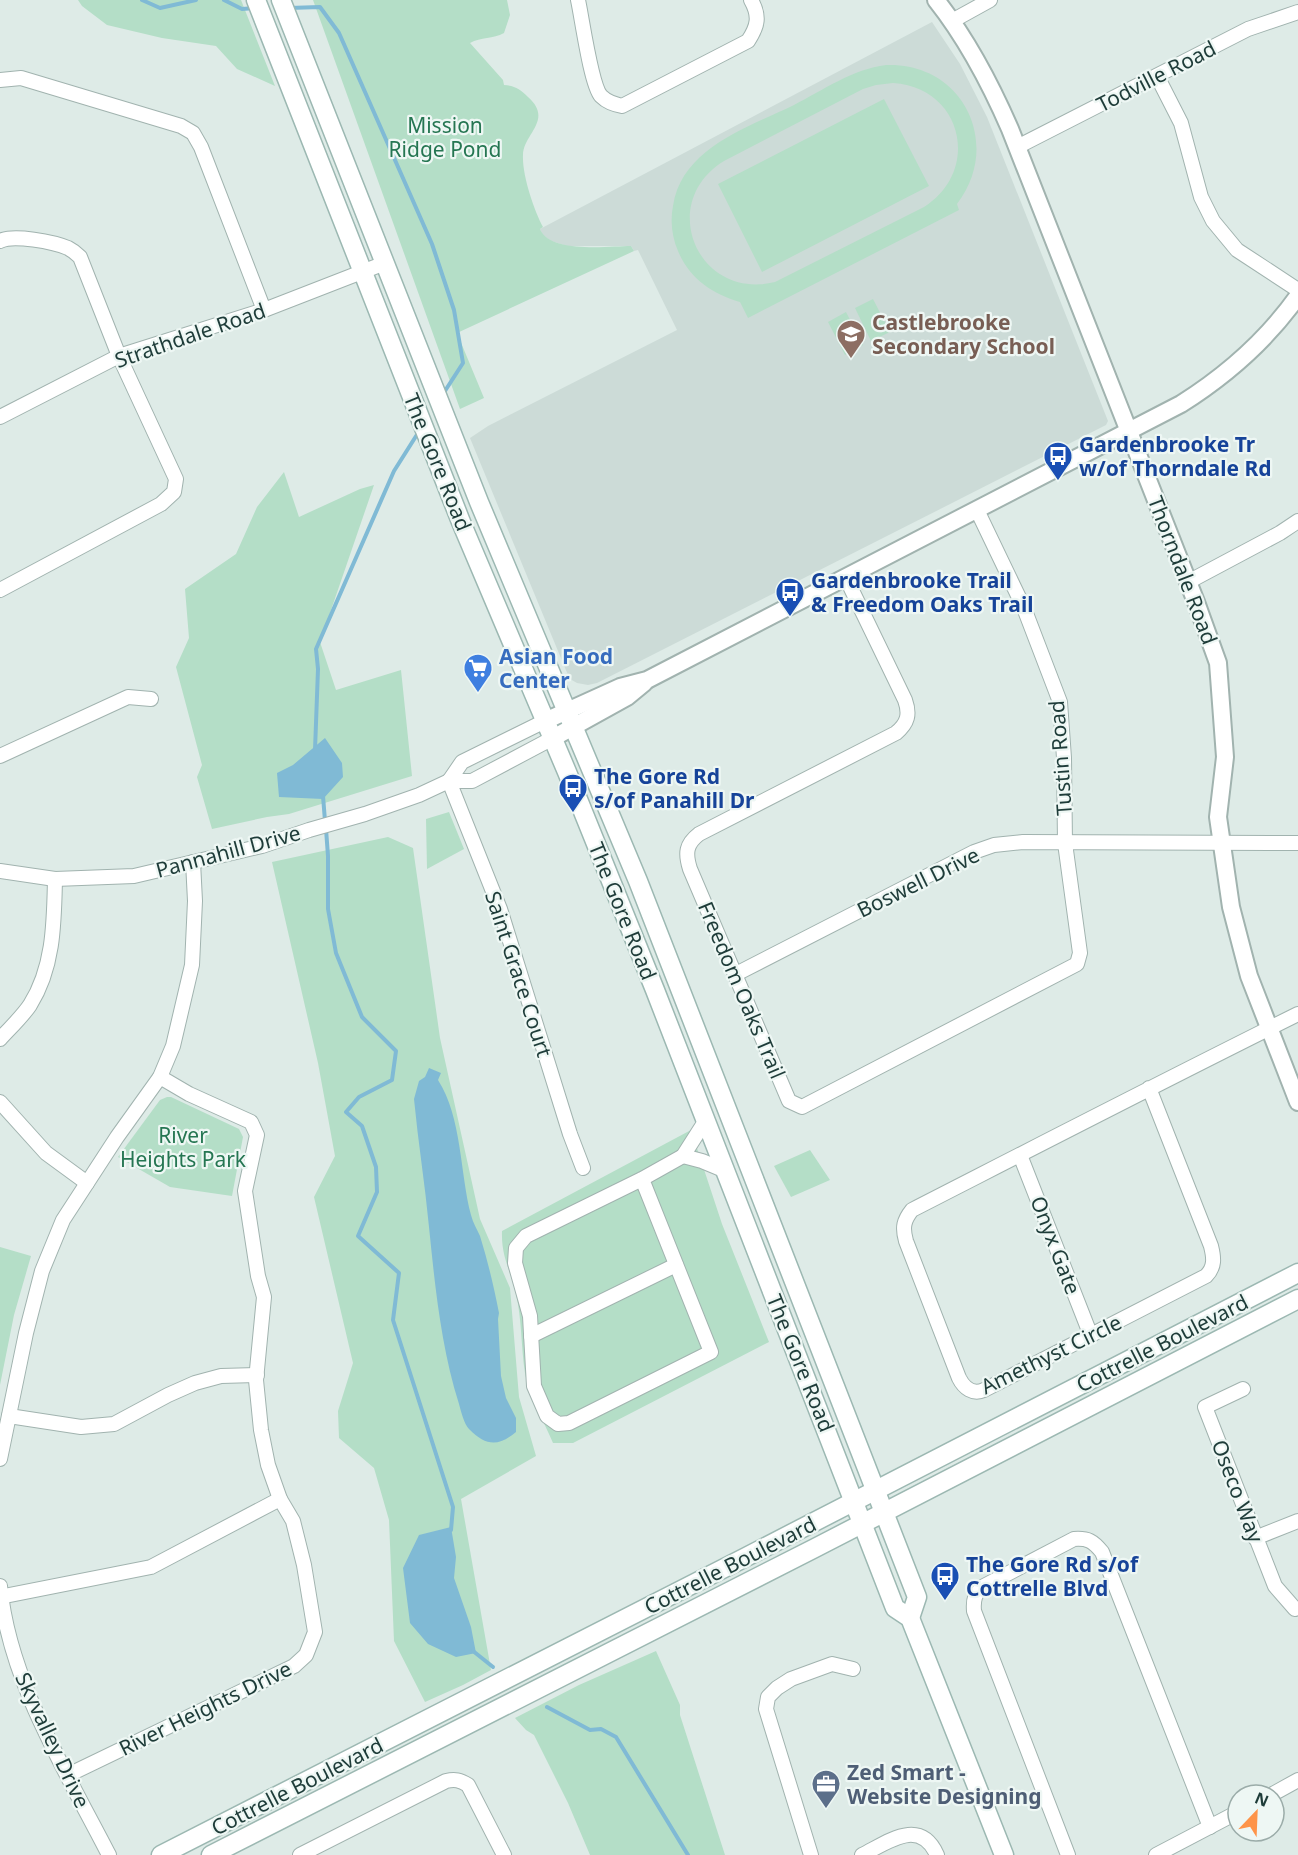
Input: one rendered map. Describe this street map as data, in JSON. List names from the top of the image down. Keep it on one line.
{"streets":{"main road":["The Gore Road","Cottrelle Boulevard"],"street":["Todville Road","Strathdale Road","Thorndale Road","Tustin Road","Pannahill Drive","Boswell Drive","Saint Grace Court","Freedom Oaks Trail","Onyx Gate","Amethyst Circle","Oseco Way","River Heights Drive","Skyvalley Drive"]},"crossings":[["Todville Road","Thorndale Road"],["Strathdale Road","The Gore Road"],["The Gore Road","Pannahill Drive"],["The Gore Road","Cottrelle Boulevard"],["Thorndale Road","Boswell Drive"],["Thorndale Road","Amethyst Circle"],["Tustin Road","Boswell Drive"],["Tustin Road","Freedom Oaks Trail"],["Pannahill Drive","Saint Grace Court"],["Boswell Drive","Freedom Oaks Trail"],["Onyx Gate","Amethyst Circle"],["River Heights Drive","Skyvalley Drive"]],"parks":["Mission Ridge Pond","River Heights Park"],"places":{"school or university":["Castlebrooke Secondary School"],"bus stop":["Gardenbrooke Tr w/of Thorndale Rd","Gardenbrooke Trail & Freedom Oaks Trail","The Gore Rd s/of Panahill Dr","The Gore Rd s/of Cottrelle Blvd"],"supermarket":["Asian Food Center"],"office":["Zed Smart - Website Designing"]},"north":"top right"}
